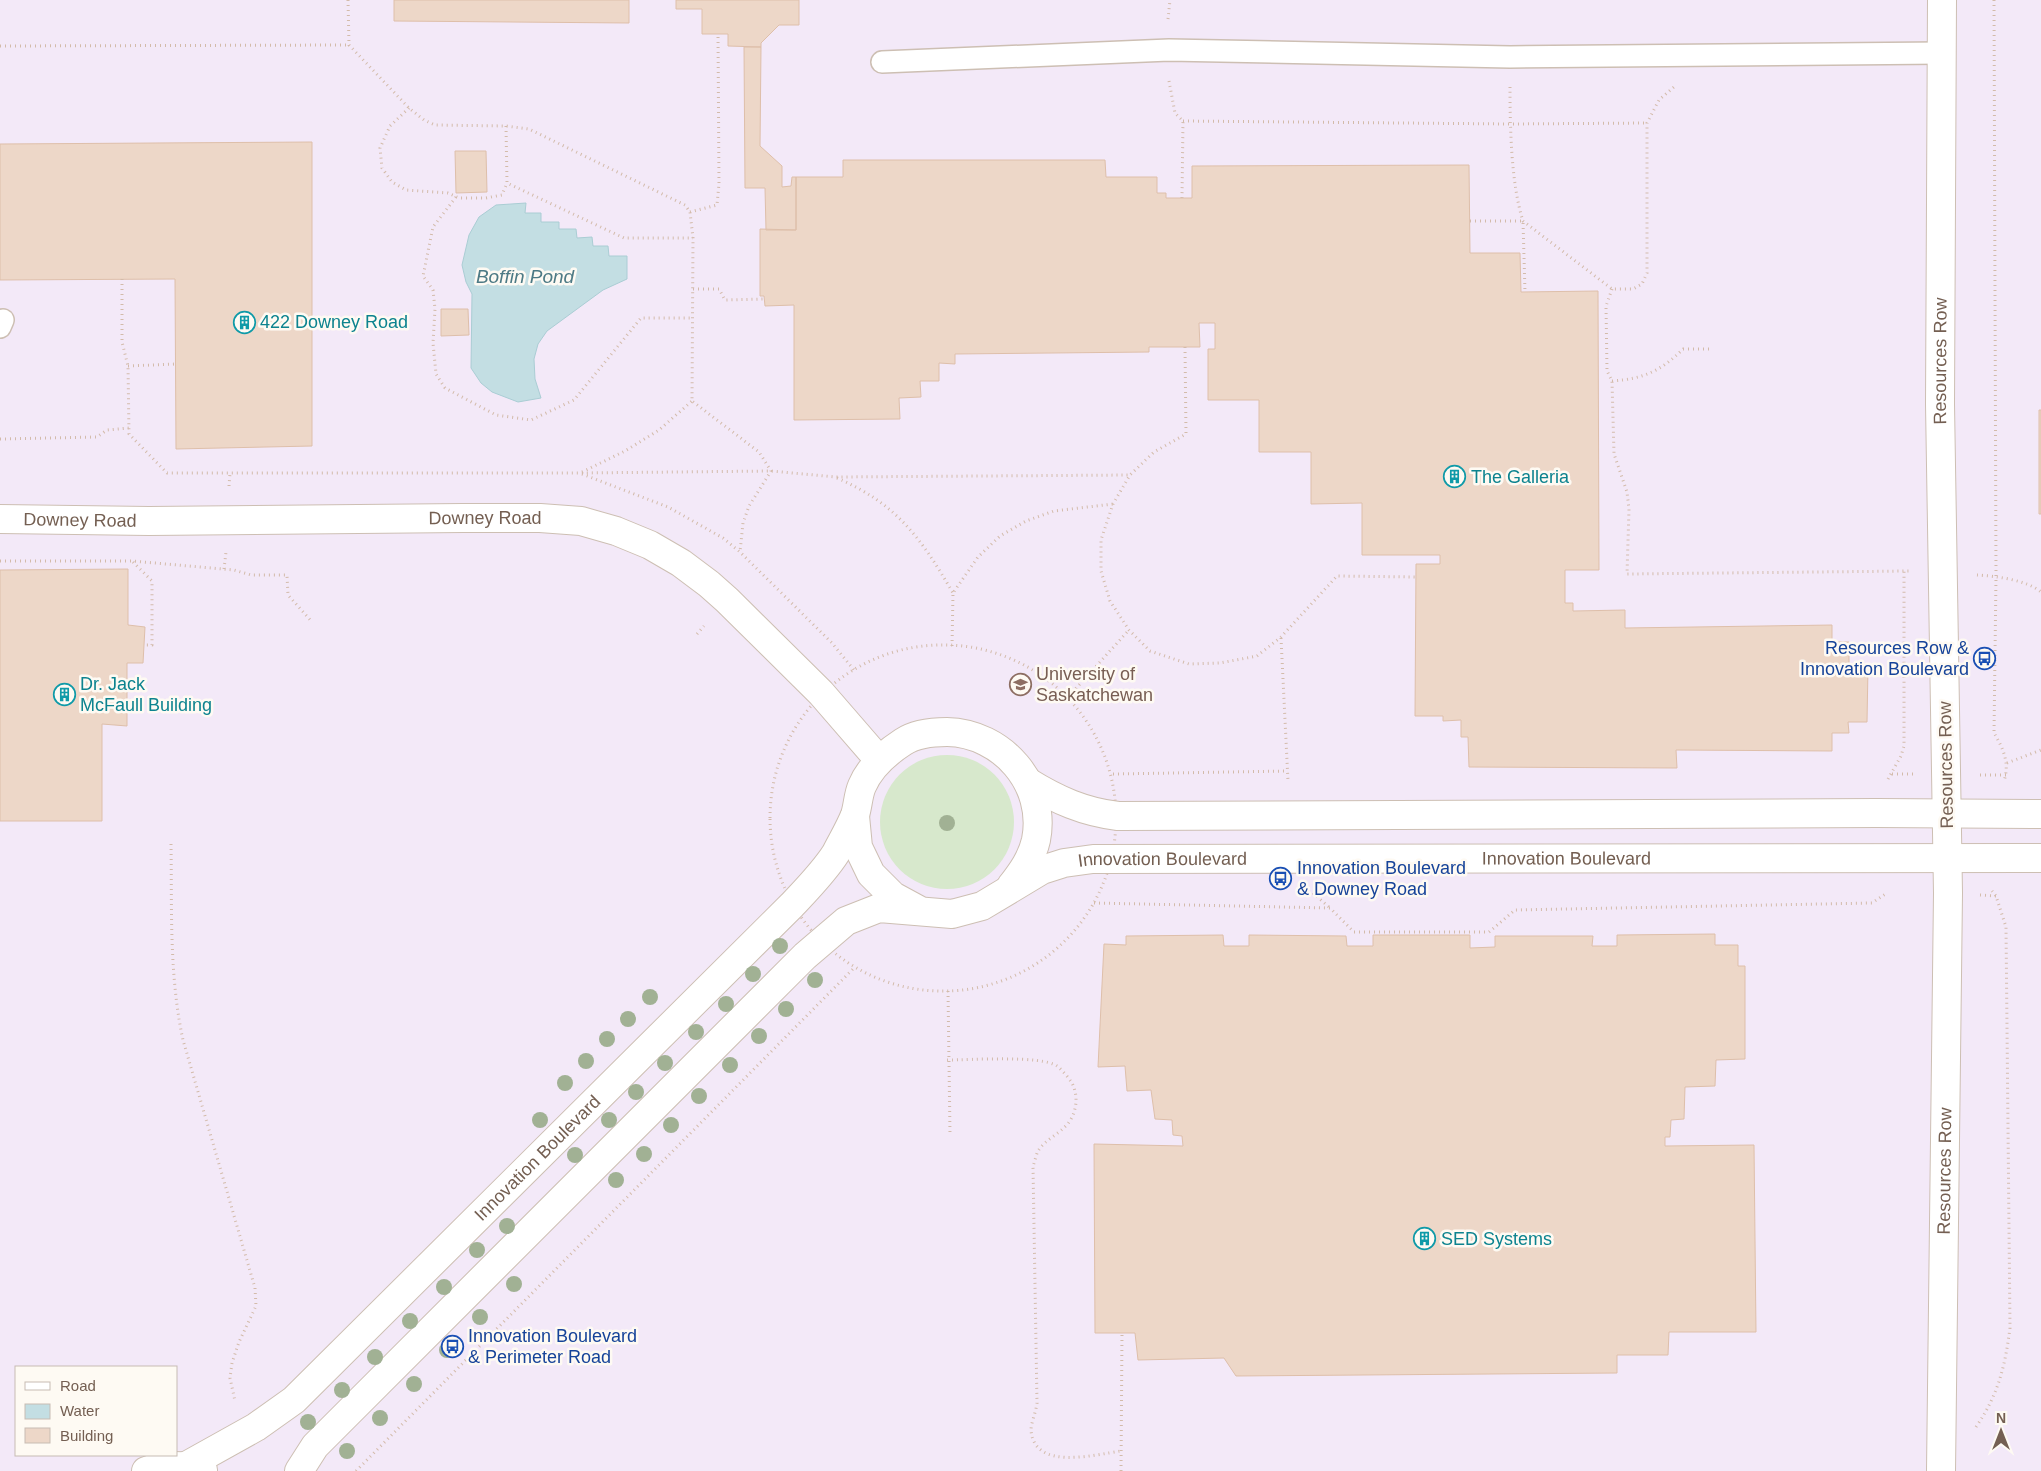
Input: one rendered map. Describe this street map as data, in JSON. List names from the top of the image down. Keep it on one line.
{"streets":{"street":["Resources Row","Downey Road","Innovation Boulevard"]},"crossings":[["Resources Row","Innovation Boulevard"],["Downey Road","Innovation Boulevard"]],"water":["Boffin Pond"],"places":{"building":["422 Downey Road","The Galleria","Dr. Jack McFaull Building","SED Systems"],"bus stop":["Resources Row & Innovation Boulevard","Innovation Boulevard & Downey Road","Innovation Boulevard & Perimeter Road"],"school or university":["University of Saskatchewan"]},"legend":["Road","Water","Building"],"north":"top"}
